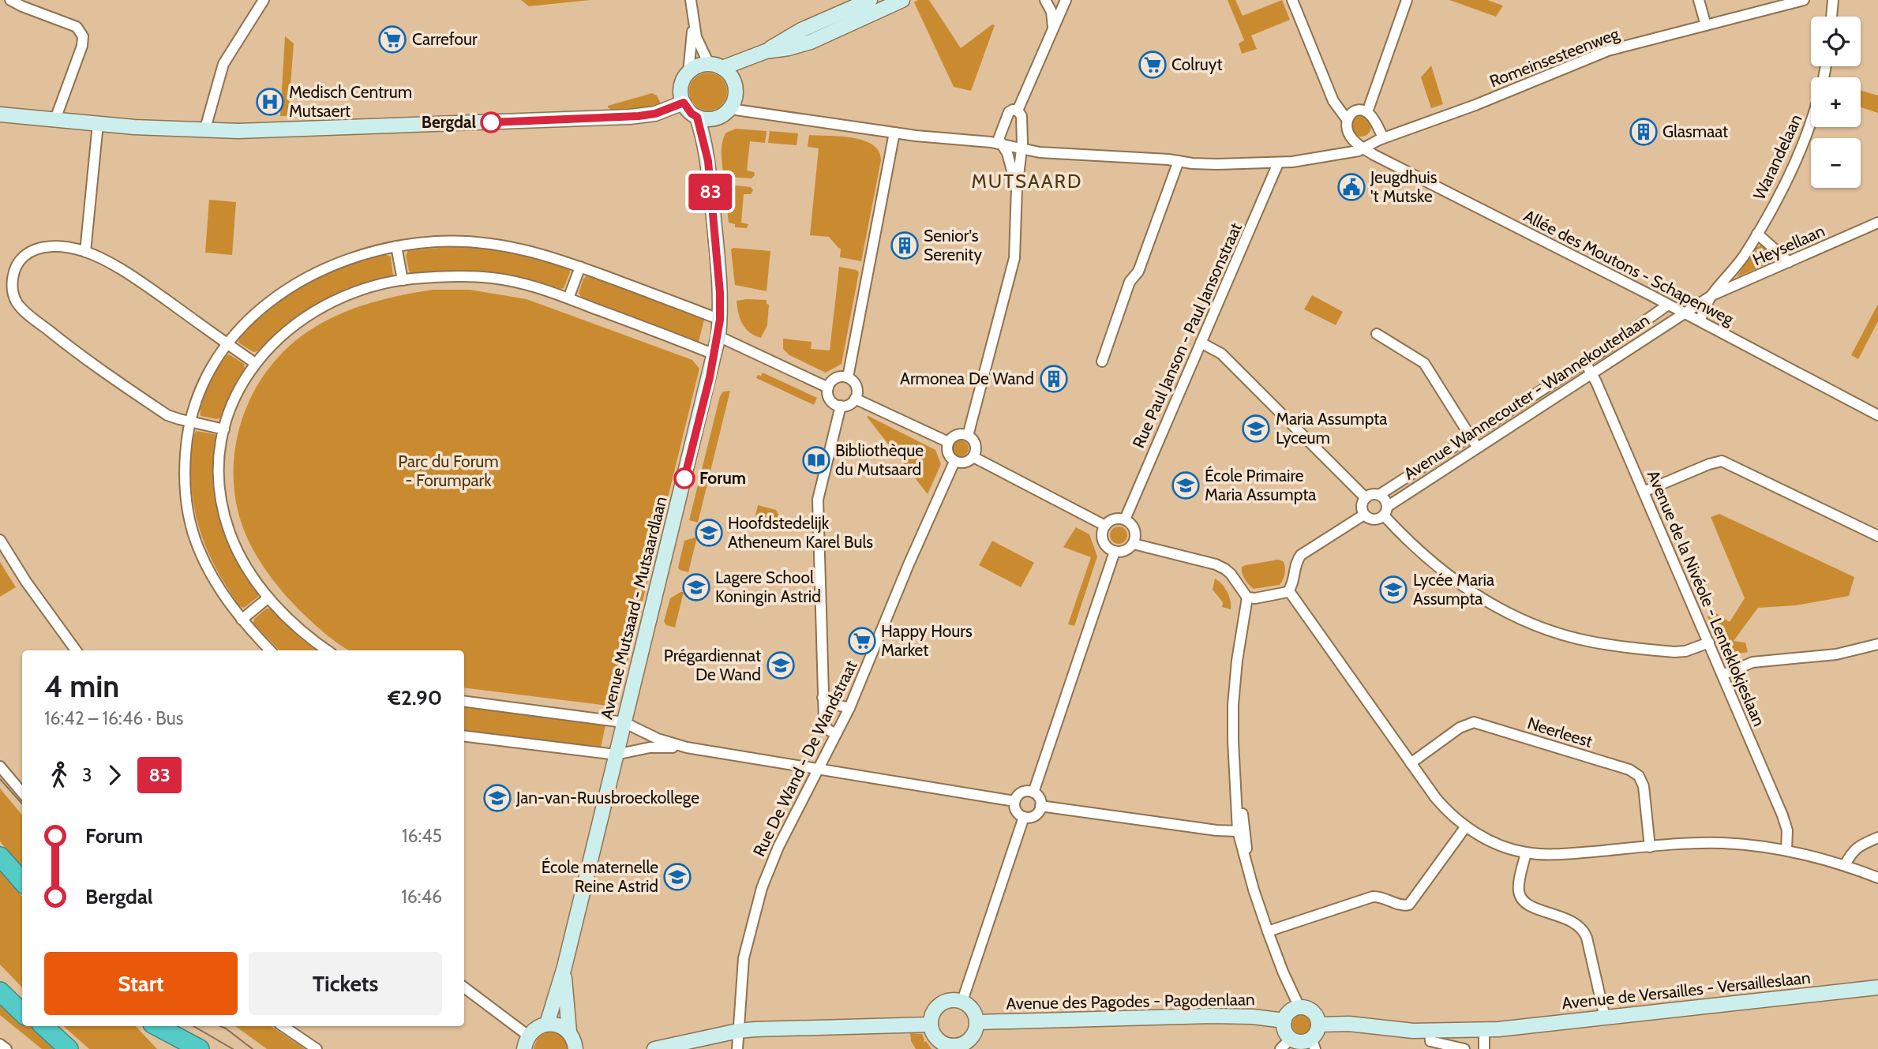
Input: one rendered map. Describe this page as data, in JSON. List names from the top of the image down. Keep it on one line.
{"streets":{"street":["Romeinsesteenweg","Warandelaan","Heysellaan","Allée des Moutons - Schapenweg","Rue Paul Janson - Paul Jansonstraat","Avenue Wannecouter - Wannekouterlaan","Avenue de la Nivéole - Lenteklokjeslaan","Avenue Mutsaard - Mutsaardlaan","Neerleest","Rue De Wand - De Wandstraat","Avenue de Versailles - Versailleslaan","Avenue des Pagodes - Pagodenlaan"]},"crossings":[["Romeinsesteenweg","Allée des Moutons - Schapenweg"],["Romeinsesteenweg","Rue Paul Janson - Paul Jansonstraat"],["Romeinsesteenweg","Avenue Mutsaard - Mutsaardlaan"],["Warandelaan","Heysellaan"],["Warandelaan","Allée des Moutons - Schapenweg"],["Warandelaan","Avenue Wannecouter - Wannekouterlaan"],["Allée des Moutons - Schapenweg","Avenue Wannecouter - Wannekouterlaan"],["Avenue Wannecouter - Wannekouterlaan","Avenue de la Nivéole - Lenteklokjeslaan"]],"districts":["MUTSAARD"],"parks":["Parc du Forum - Forumpark"],"places":{"supermarket":["Carrefour","Colruyt","Happy Hours Market"],"hospital":["Medisch Centrum Mutsaert"],"other":["Bergdal","Forum"],"building":["Glasmaat","Senior's Serenity","Armonea De Wand"],"public building":["Jeugdhuis 't Mutske"],"school or university":["Maria Assumpta Lyceum","École Primaire Maria Assumpta","Hoofdstedelijk Atheneum Karel Buls","Lagere School Koningin Astrid","Lycée Maria Assumpta","Prégardiennat De Wand","Jan-van-Ruusbroeckollege","École maternelle Reine Astrid"],"library":["Bibliothèque du Mutsaard"]},"lines":["bus line 83"],"page":{"on_map":"83","map_buttons":["+","−"],"heading":["4 min","16:42 – 16:46 · Bus","€2.90"],"legs":["3","83"],"list":[{"name":"Forum","value":"16:45"},{"name":"Bergdal","value":"16:46"}],"buttons":["Start","Tickets"]}}
